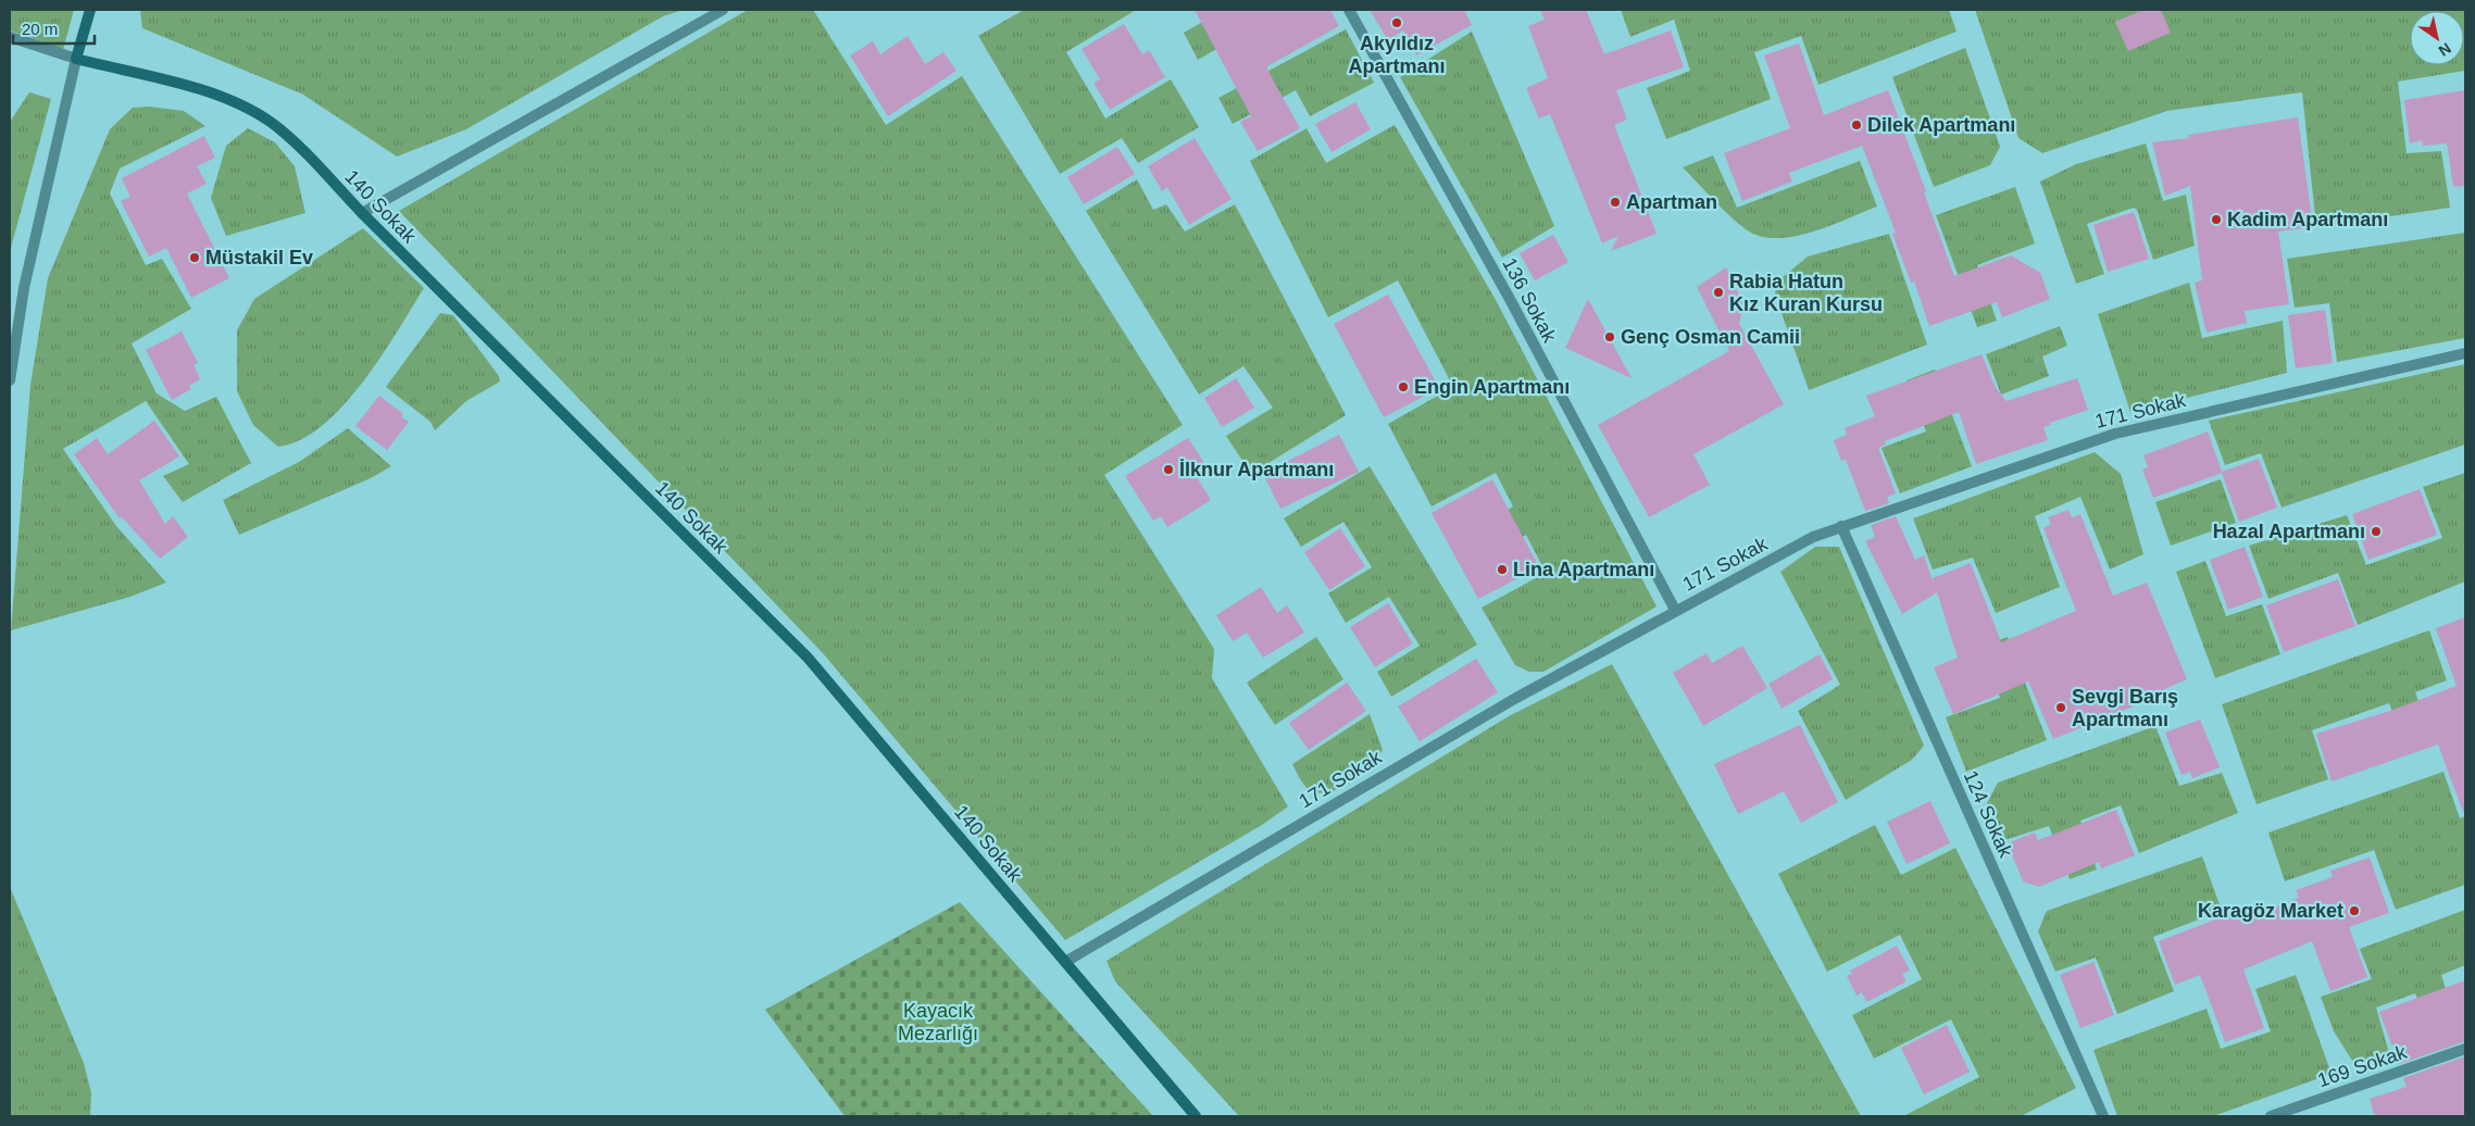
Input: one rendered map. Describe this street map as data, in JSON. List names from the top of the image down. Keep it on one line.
{"streets":{"main road":["140 Sokak"],"street":["136 Sokak","171 Sokak","124 Sokak","169 Sokak"]},"crossings":[["140 Sokak","171 Sokak"],["136 Sokak","171 Sokak"],["171 Sokak","124 Sokak"]],"parks":["Kayacık Mezarlığı"],"places":["Akyıldız Apartmanı","Dilek Apartmanı","Apartman","Kadim Apartmanı","Müstakil Ev","Rabia Hatun Kız Kuran Kursu","Genç Osman Camii","Engin Apartmanı","İlknur Apartmanı","Hazal Apartmanı","Lina Apartmanı","Sevgi Barış Apartmanı","Karagöz Market"],"scale_bar":"20 m","north":"bottom right"}
